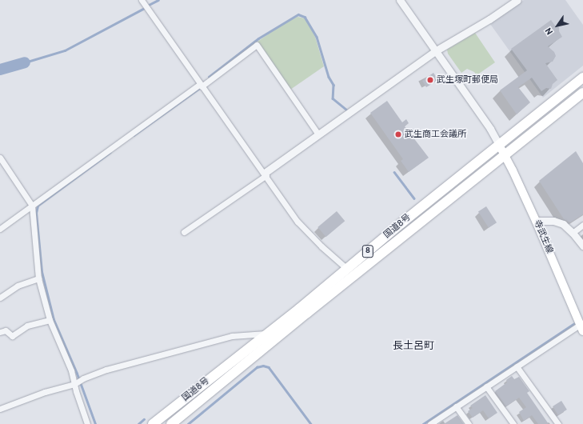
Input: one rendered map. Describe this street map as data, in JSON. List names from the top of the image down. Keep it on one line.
{"streets":{"highway":["国道8号","8"],"main road":["寺武生線"]},"crossings":[["国道8号","寺武生線"]],"districts":["長土呂町"],"places":["武生塚町郵便局","武生商工会議所"],"north":"bottom left"}
